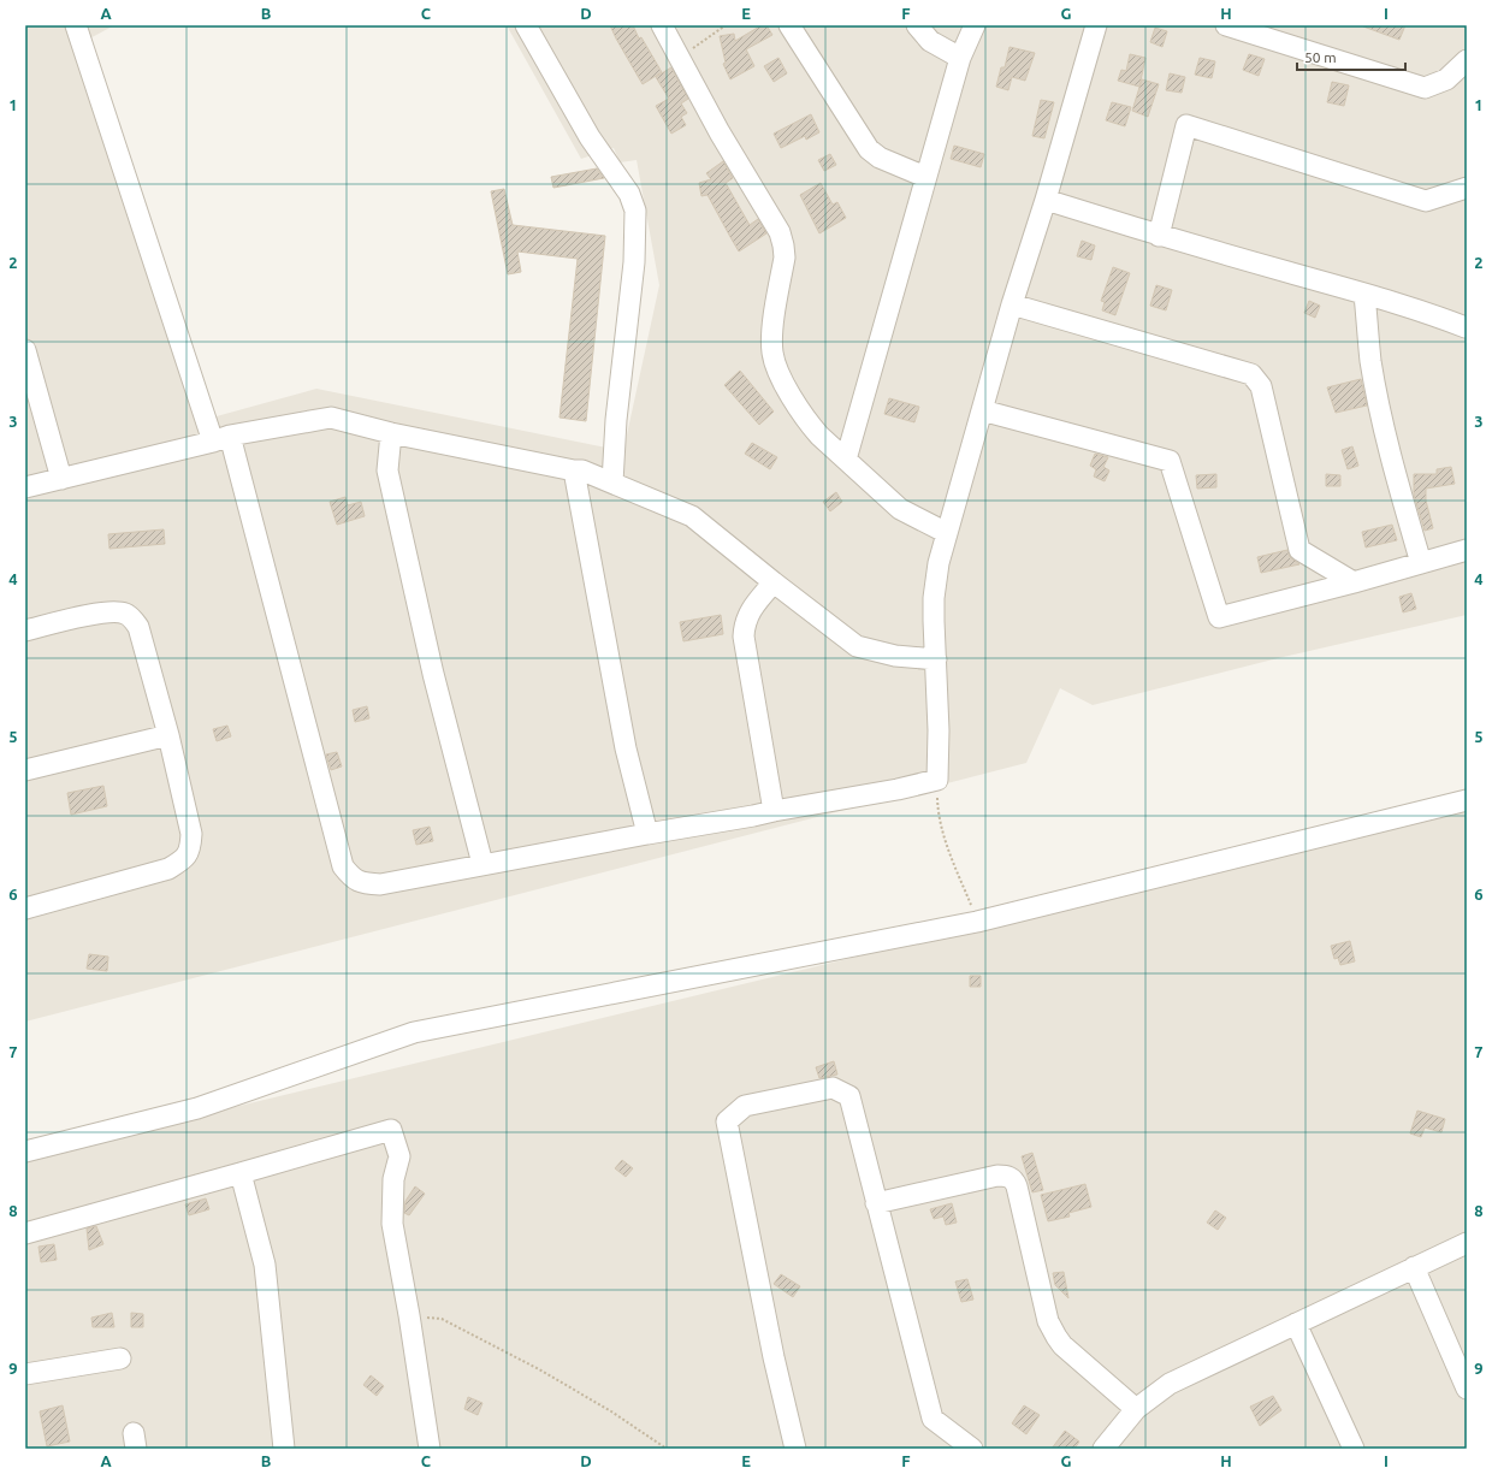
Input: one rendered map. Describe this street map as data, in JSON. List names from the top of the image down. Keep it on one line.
{"scale_bar":"50 m","grid":{"columns":["A","B","C","D","E","F","G","H","I"],"rows":["1","2","3","4","5","6","7","8","9"]}}
